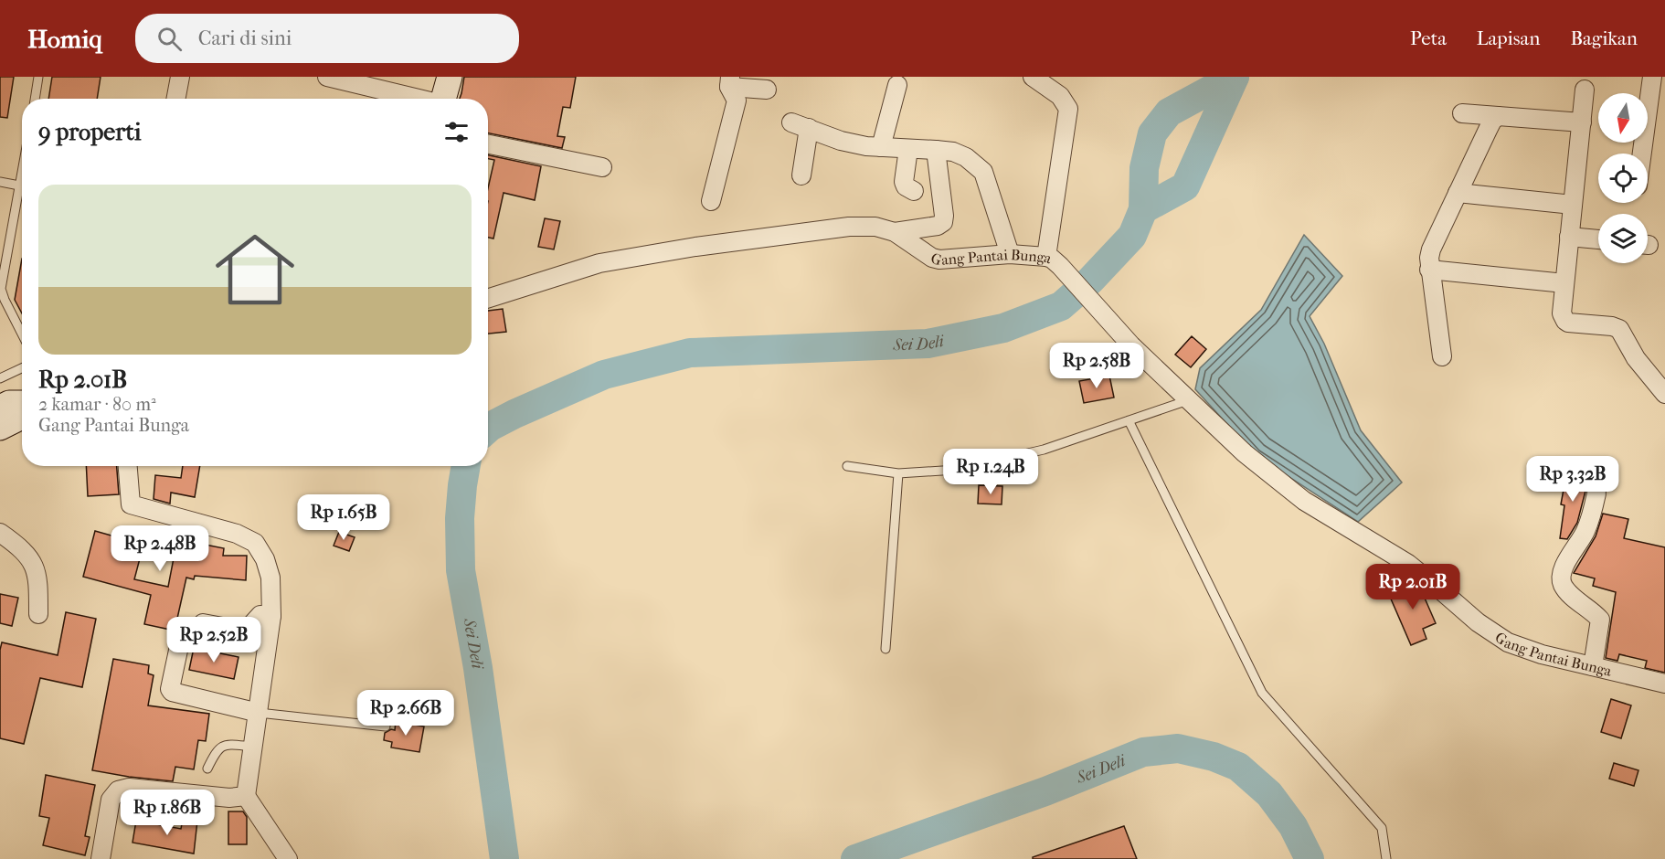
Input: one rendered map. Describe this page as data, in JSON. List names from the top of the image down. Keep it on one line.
{"streets":{"street":["Gang Pantai Bunga"]},"water":["Sei Deli"],"north":"bottom","page":{"header":"Homiq","search":"Cari di sini","nav":["Peta","Lapisan","Bagikan"],"heading":"9 properti","list":[{"name":"Rp 2.01B","note":"2 kamar · 80 m² · Gang Pantai Bunga"}],"price":["Rp 2.58B","Rp 1.24B","Rp 3.32B","Rp 1.65B","Rp 2.48B","Rp 2.01B","Rp 2.52B","Rp 2.66B","Rp 1.86B"]}}
